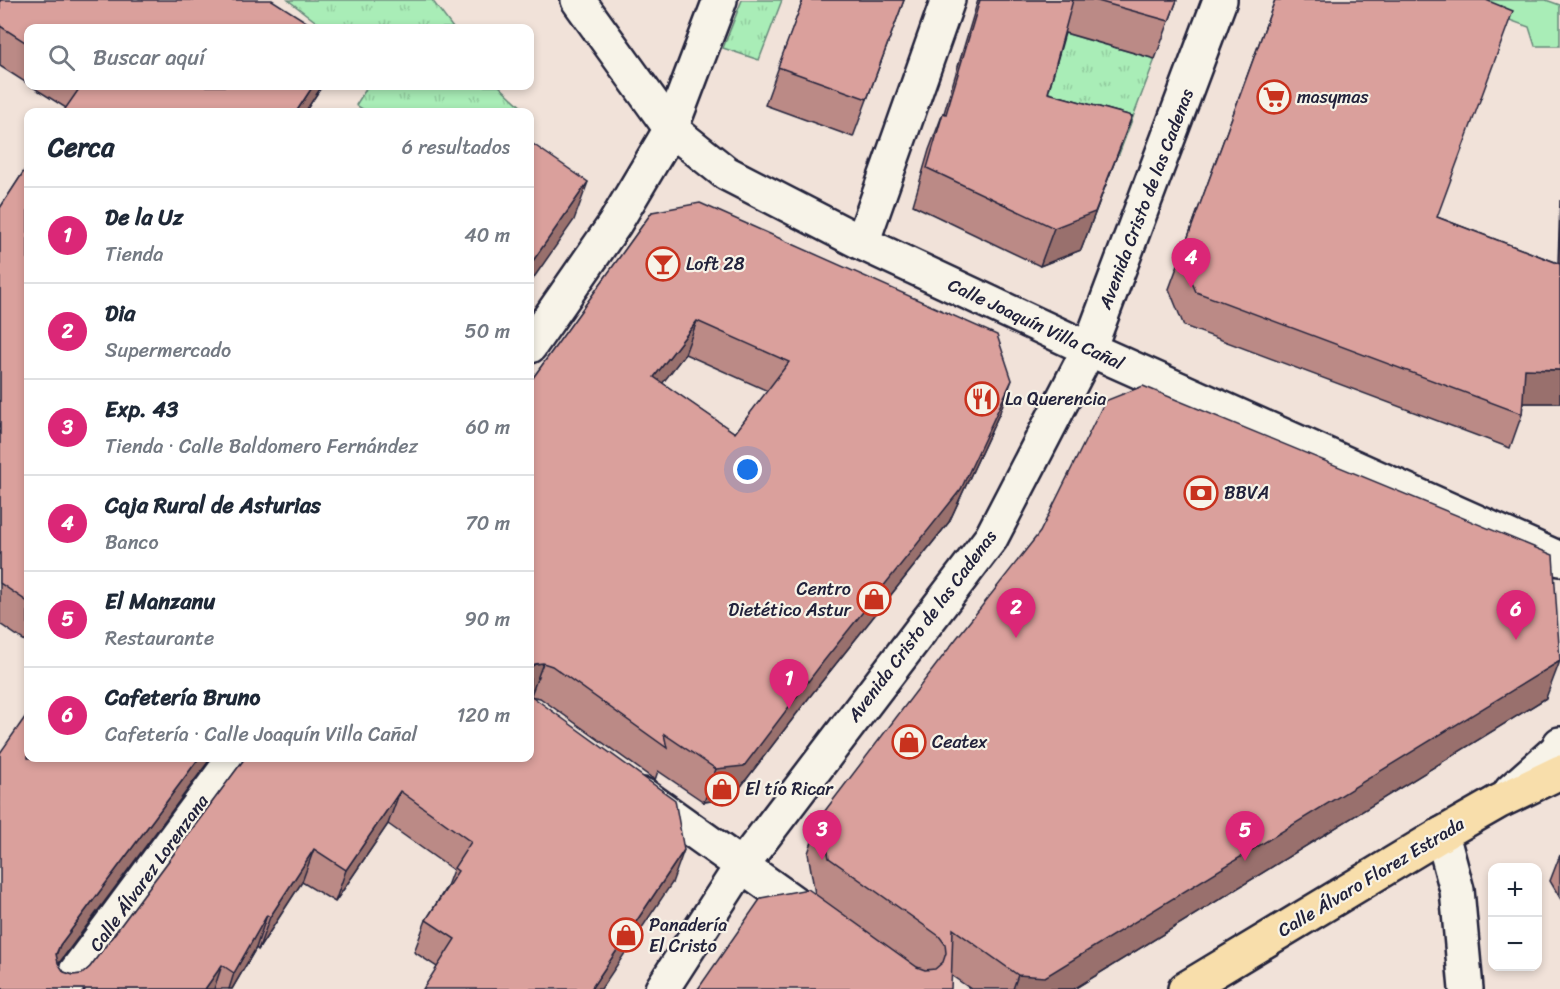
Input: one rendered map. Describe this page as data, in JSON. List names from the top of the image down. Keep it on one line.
{"streets":{"main road":["Calle Álvaro Florez Estrada"],"street":["Avenida Cristo de las Cadenas","Calle Joaquín Villa Cañal","Calle Álvarez Lorenzana"]},"crossings":[["Avenida Cristo de las Cadenas","Calle Joaquín Villa Cañal"]],"places":{"supermarket":["masymas"],"bar":["Loft 28"],"restaurant":["La Querencia"],"bank":["BBVA"],"shop":["Centro Dietético Astur","Ceatex","El tío Ricar","Panadería El Cristo"]},"page":{"search":"Buscar aquí","heading":["Cerca","6 resultados"],"list":[{"mark":"1","name":"De la Uz","note":"Tienda","value":"40 m"},{"mark":"2","name":"Dia","note":"Supermercado","value":"50 m"},{"mark":"3","name":"Exp. 43","note":"Tienda · Calle Baldomero Fernández","value":"60 m"},{"mark":"4","name":"Caja Rural de Asturias","note":"Banco","value":"70 m"},{"mark":"5","name":"El Manzanu","note":"Restaurante","value":"90 m"},{"mark":"6","name":"Cafetería Bruno","note":"Cafetería · Calle Joaquín Villa Cañal","value":"120 m"}],"pins":["4","2","6","1","3","5"],"map_buttons":["+","−"]}}
